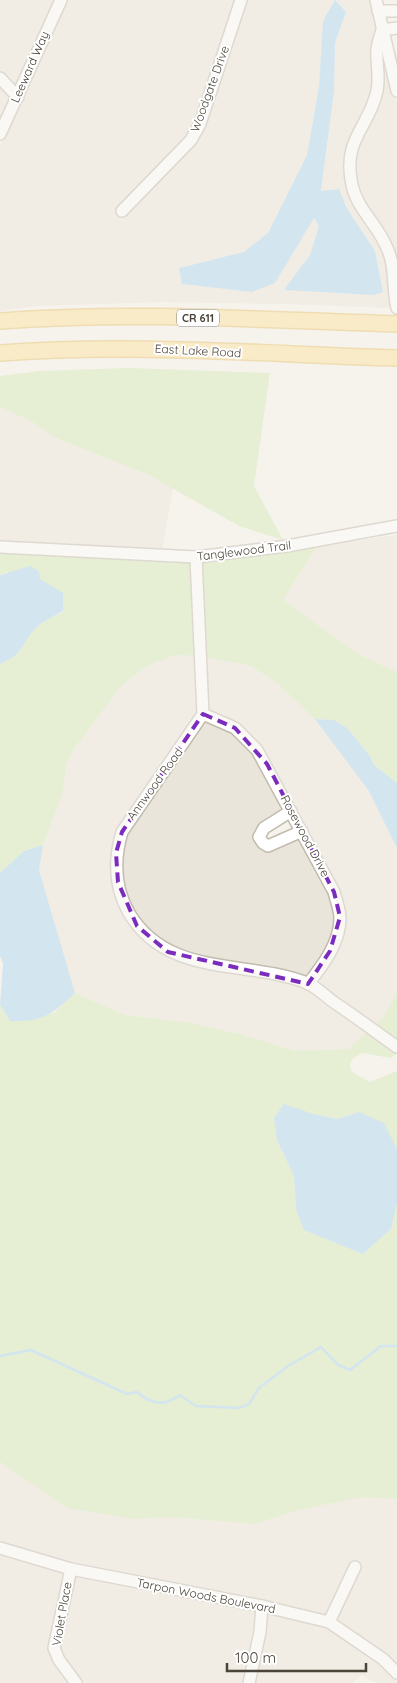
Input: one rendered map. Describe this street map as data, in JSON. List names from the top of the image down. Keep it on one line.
{"streets":{"main road":["CR 611","East Lake Road"],"street":["Leeward Way","Woodgate Drive","Tanglewood Trail","Annwood Road","Rosewood Drive","Tarpon Woods Boulevard","Violet Place"]},"crossings":[["Annwood Road","Rosewood Drive"],["Tarpon Woods Boulevard","Violet Place"]],"scale_bar":"100 m"}
